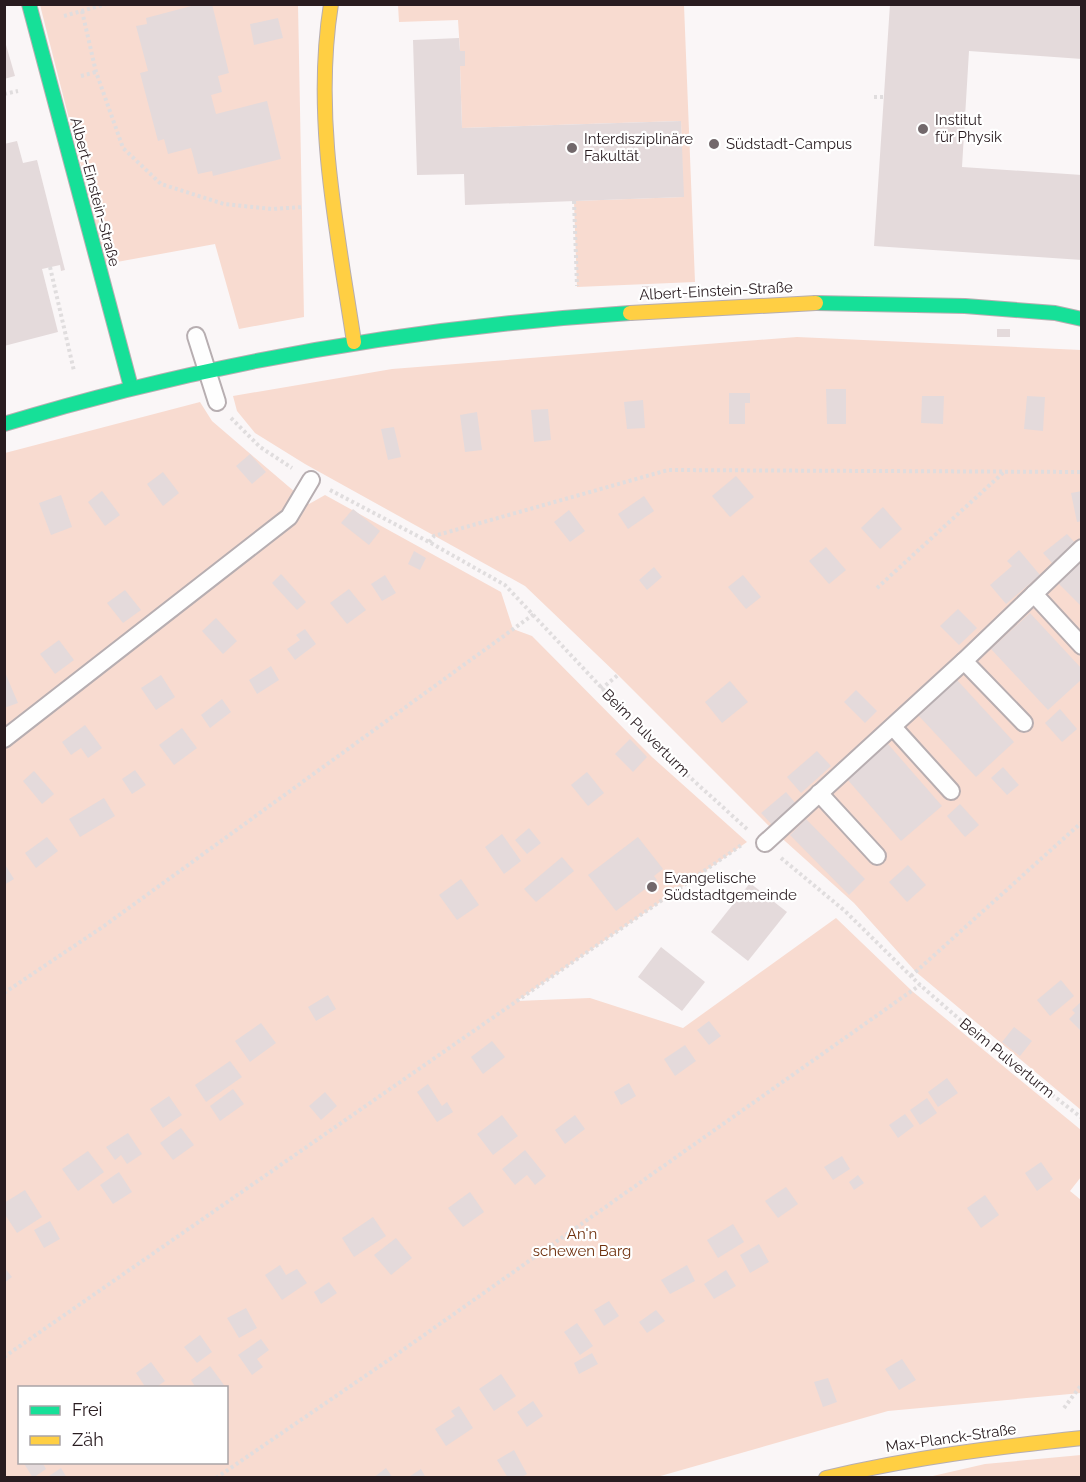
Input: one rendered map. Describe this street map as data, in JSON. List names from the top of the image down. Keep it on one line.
{"streets":{"street":["Albert-Einstein-Straße","Max-Planck-Straße"],"path":["Beim Pulverturm"]},"parks":["An'n schewen Barg"],"places":["Institut für Physik","Südstadt-Campus","Interdisziplinäre Fakultät","Evangelische Südstadtgemeinde"],"legend":["Frei","Zäh"]}
